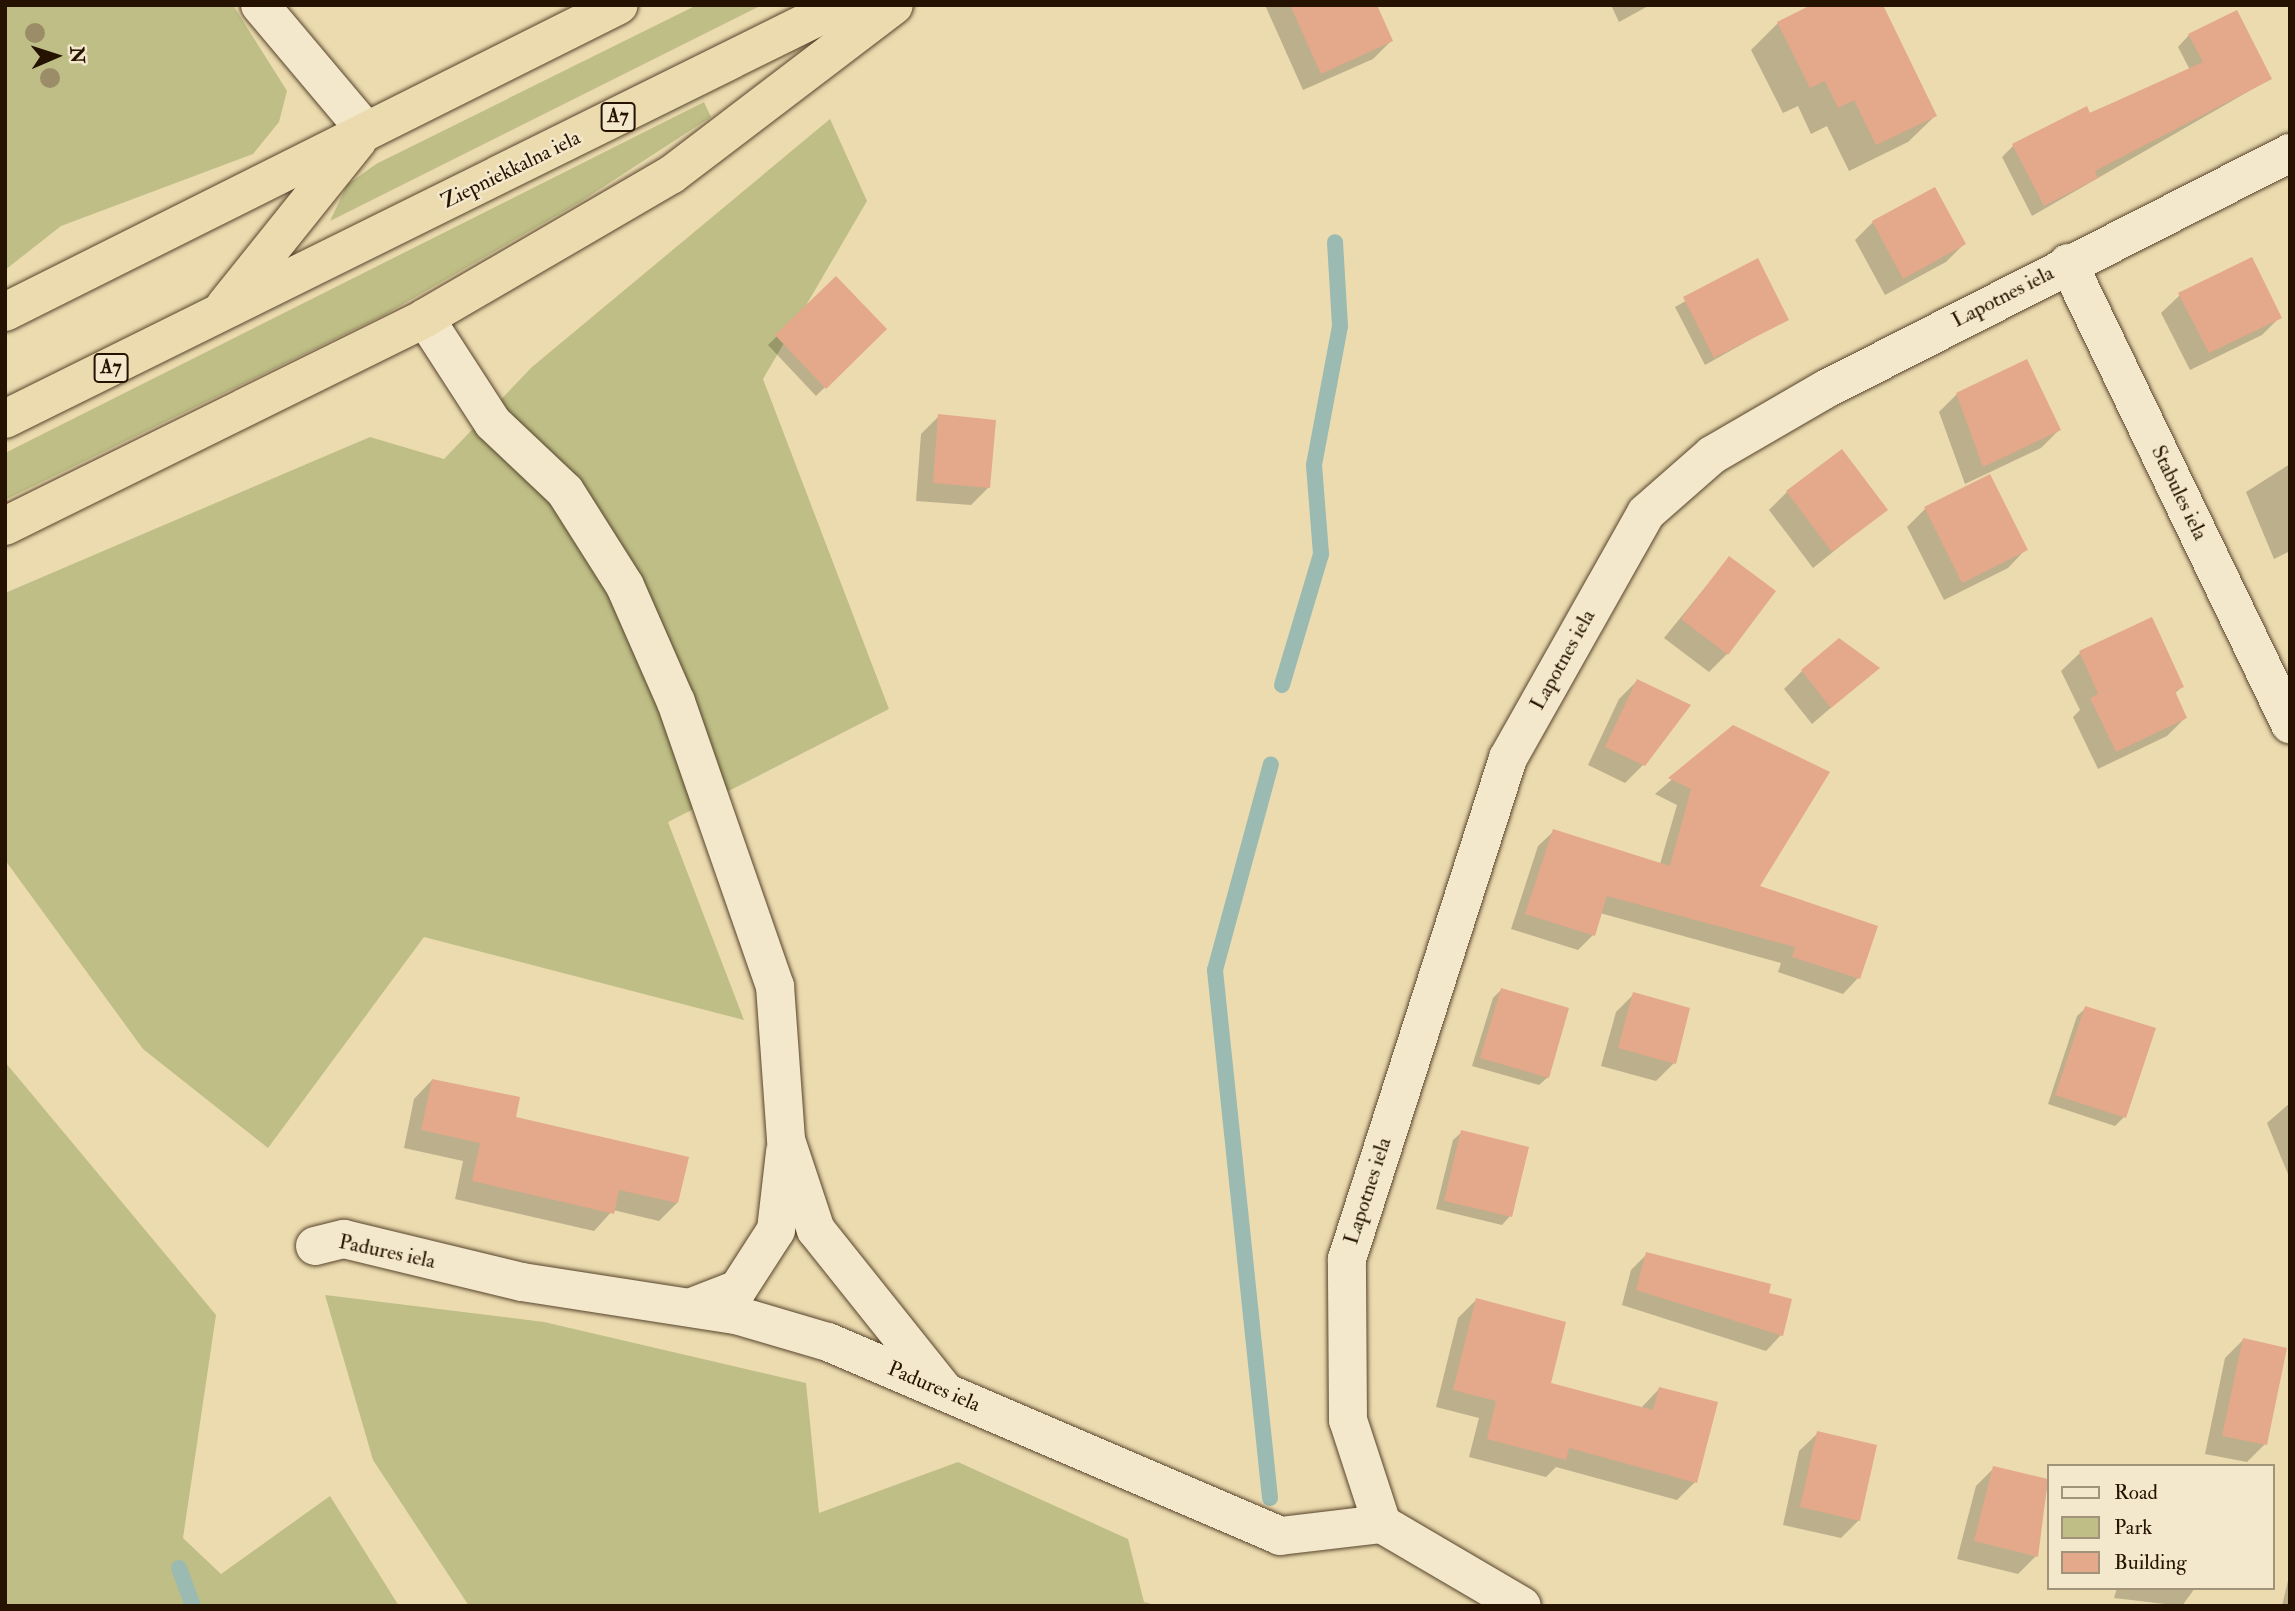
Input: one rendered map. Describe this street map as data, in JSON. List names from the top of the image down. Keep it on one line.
{"streets":{"highway":["A7","Ziepniekkalna iela"],"street":["Lapotnes iela","Stabules iela","Padures iela"]},"crossings":[["Lapotnes iela","Stabules iela"],["Lapotnes iela","Padures iela"]],"legend":["Road","Park","Building"],"north":"right"}
